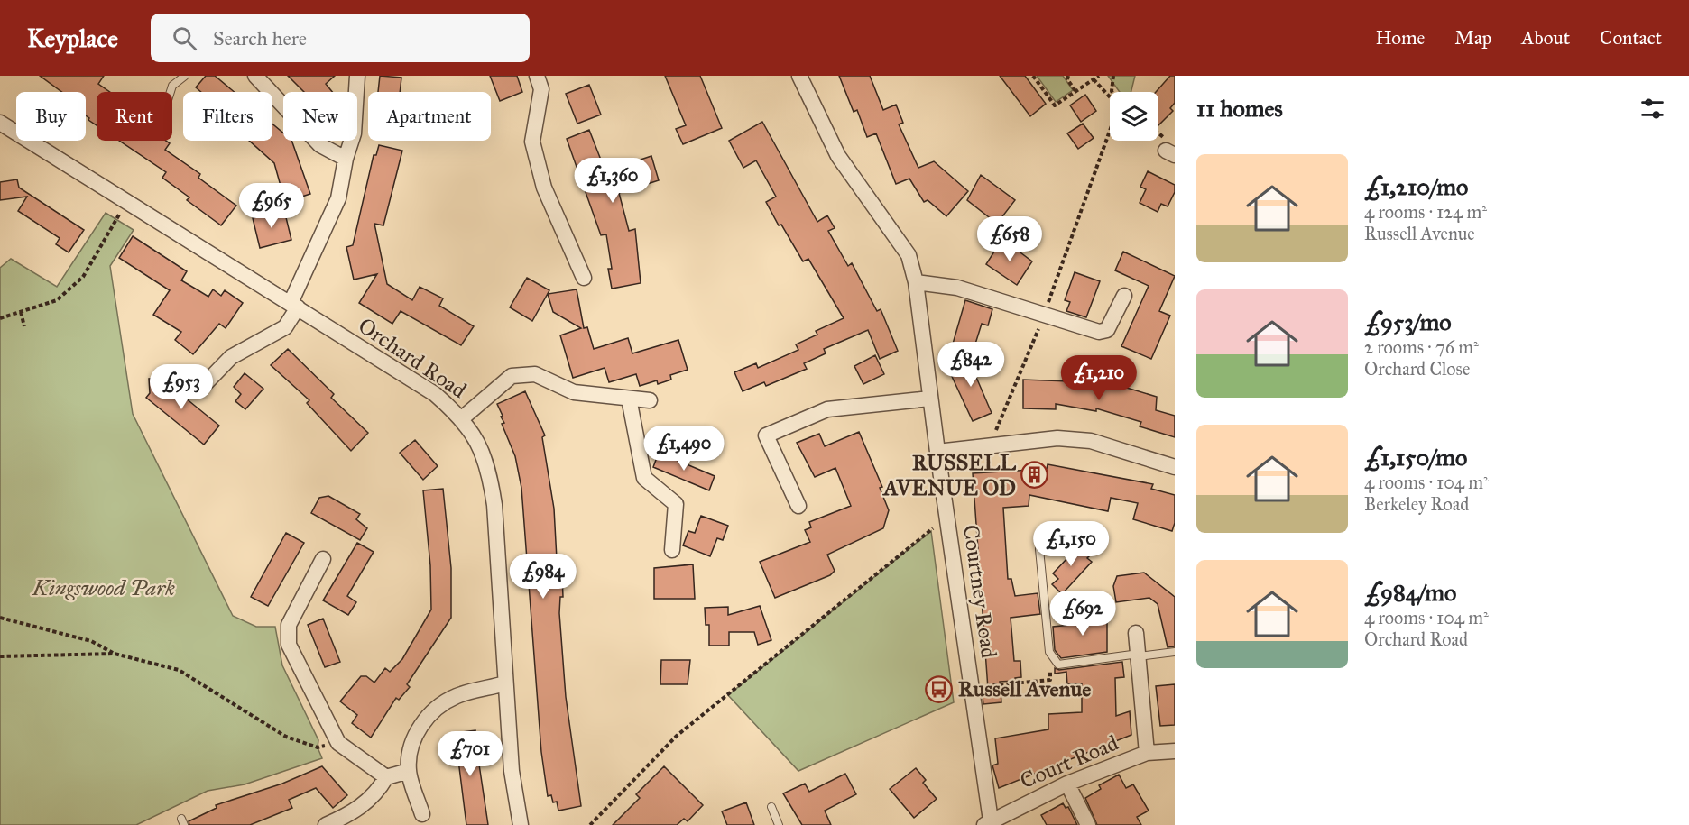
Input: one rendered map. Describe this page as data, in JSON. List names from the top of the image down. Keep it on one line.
{"streets":{"street":["Orchard Road","Courtney Road","Court Road"]},"crossings":[["Courtney Road","Court Road"]],"parks":["Kingswood Park"],"places":{"building":["RUSSELL AVENUE OD"],"bus stop":["Russell Avenue"]},"page":{"header":"Keyplace","search":"Search here","nav":["Home","Map","About","Contact"],"heading":"11 homes","chip":["Buy","Rent","Filters","New","Apartment"],"list":[{"name":"£1,210/mo","note":"4 rooms · 124 m² · Russell Avenue"},{"name":"£953/mo","note":"2 rooms · 76 m² · Orchard Close"},{"name":"£1,150/mo","note":"4 rooms · 104 m² · Berkeley Road"},{"name":"£984/mo","note":"4 rooms · 104 m² · Orchard Road"}],"price":["£1,360","£965","£658","£842","£1,210","£953","£1,490","£1,150","£984","£692","£701"]}}
